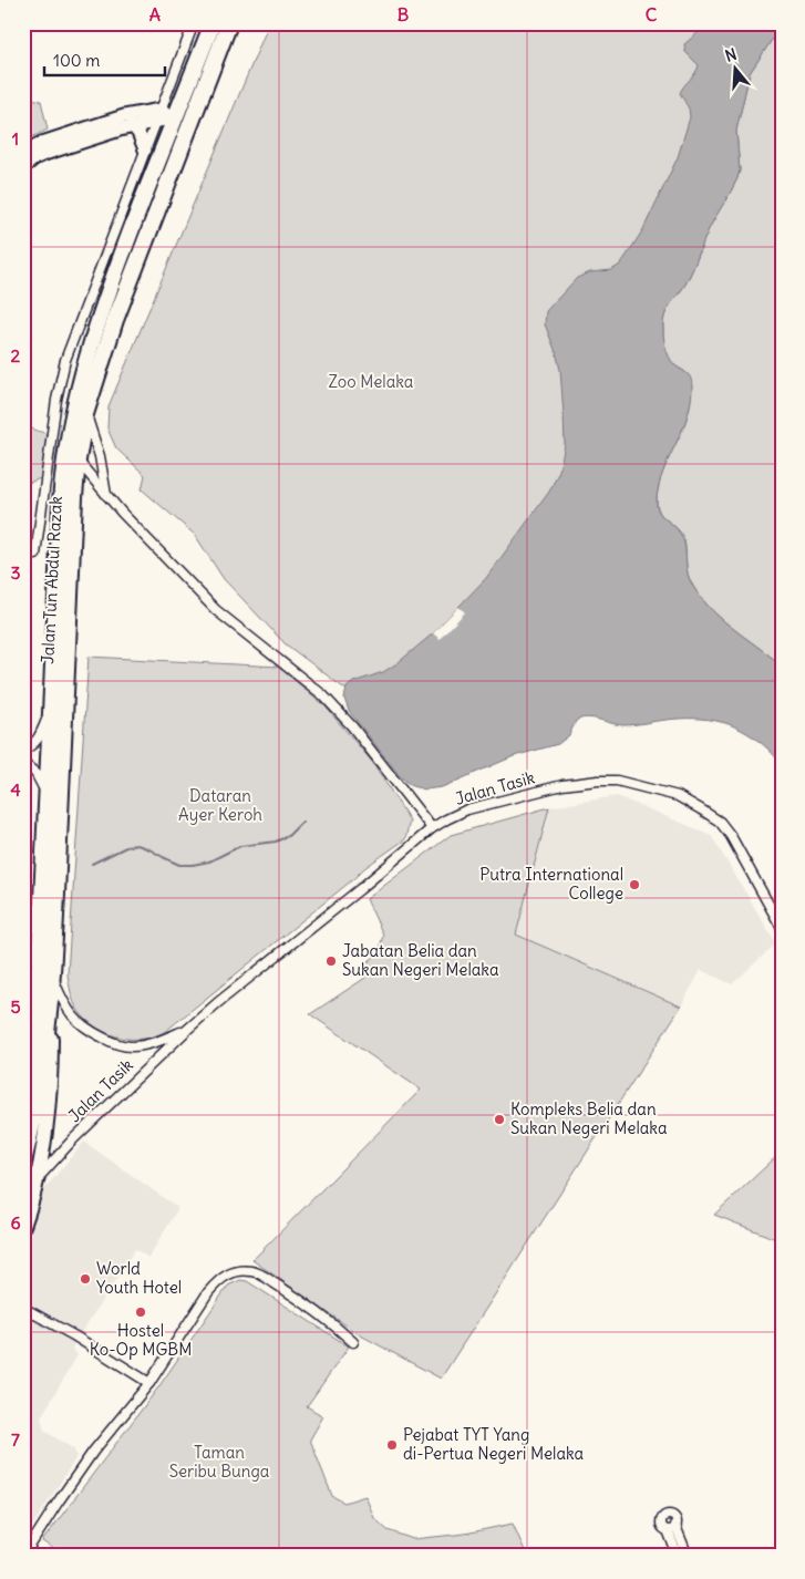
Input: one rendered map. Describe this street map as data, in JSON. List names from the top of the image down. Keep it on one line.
{"streets":{"highway":["Jalan Tun Abdul Razak"],"street":["Jalan Tasik"]},"crossings":[["Jalan Tun Abdul Razak","Jalan Tasik"]],"parks":["Zoo Melaka","Dataran Ayer Keroh","Taman Seribu Bunga"],"places":["Putra International College","Jabatan Belia dan Sukan Negeri Melaka","Kompleks Belia dan Sukan Negeri Melaka","World Youth Hotel","Hostel Ko-Op MGBM","Pejabat TYT Yang di-Pertua Negeri Melaka"],"scale_bar":"100 m","north":"top","grid":{"columns":["A","B","C"],"rows":["1","2","3","4","5","6","7"]}}
